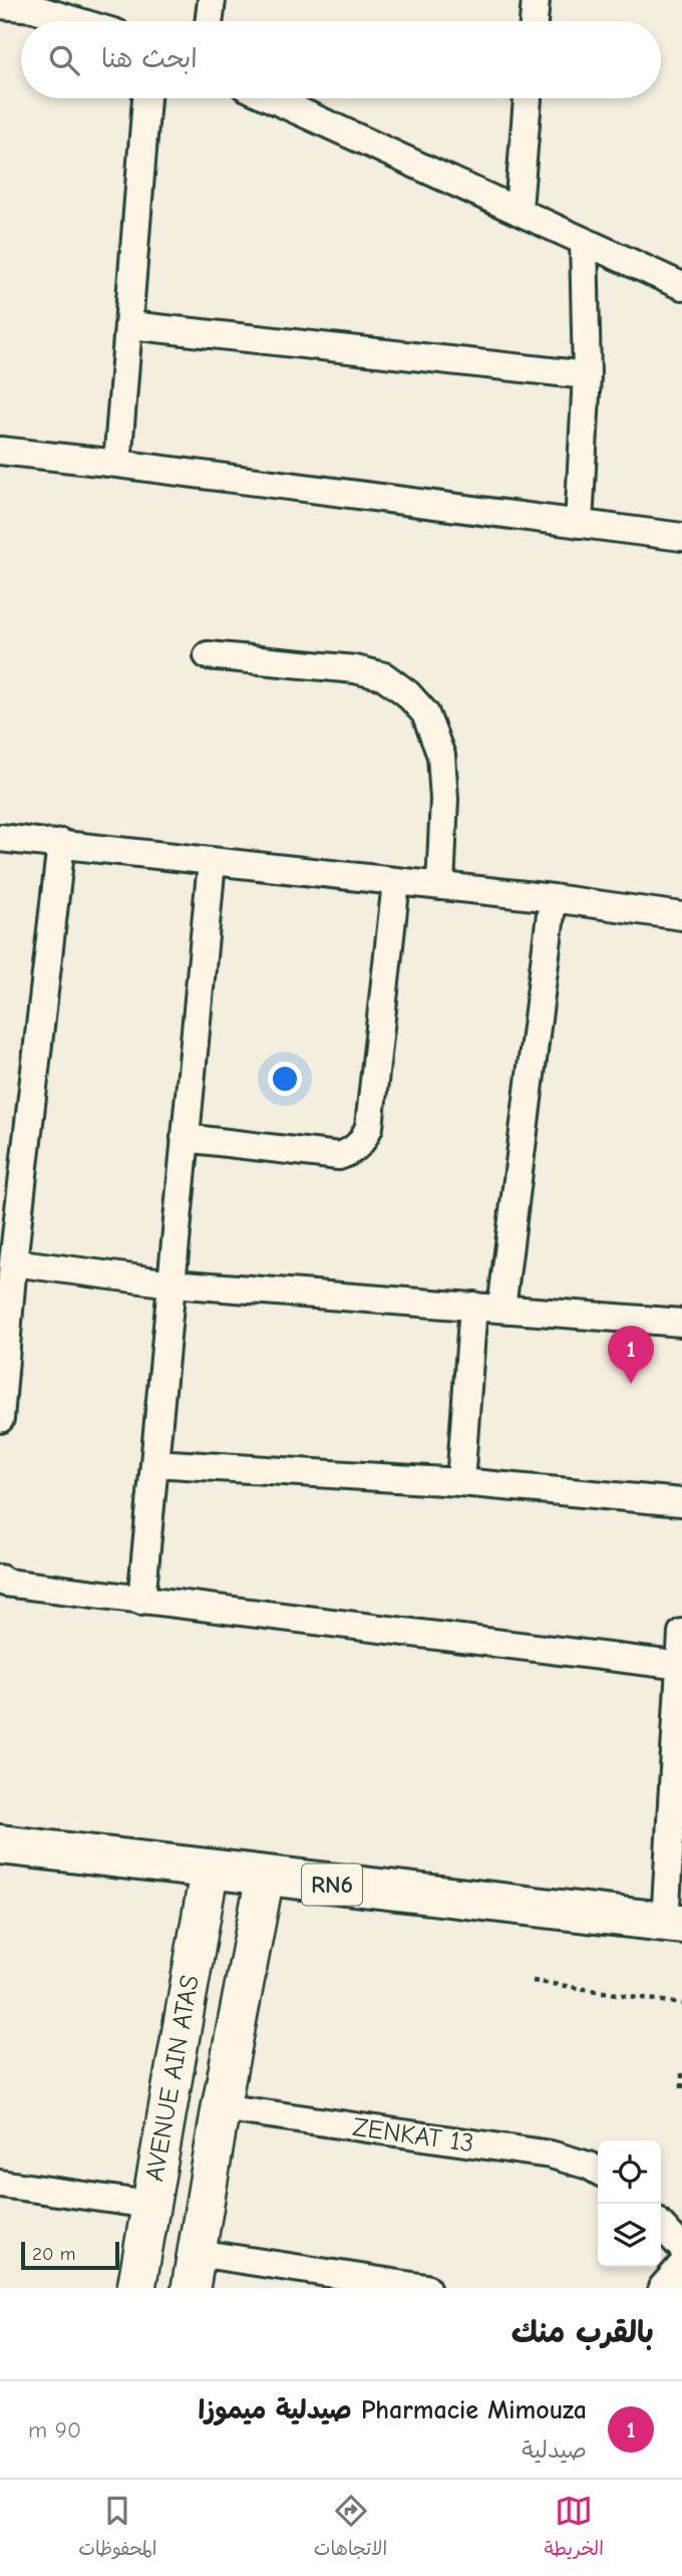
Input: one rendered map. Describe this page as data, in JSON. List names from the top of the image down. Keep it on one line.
{"streets":{"main road":["RN6"],"street":["AVENUE AIN ATAS","ZENKAT 13"]},"crossings":[["RN6","AVENUE AIN ATAS"],["AVENUE AIN ATAS","ZENKAT 13"]],"scale_bar":"20 m","page":{"search":"ابحث هنا","pins":"1","scale":"20 m","heading":"بالقرب منك","list":[{"mark":"1","name":"Pharmacie Mimouza صيدلية ميموزا","note":"صيدلية","value":"90 m"}],"nav":["الخريطة","الاتجاهات","المحفوظات"]}}
